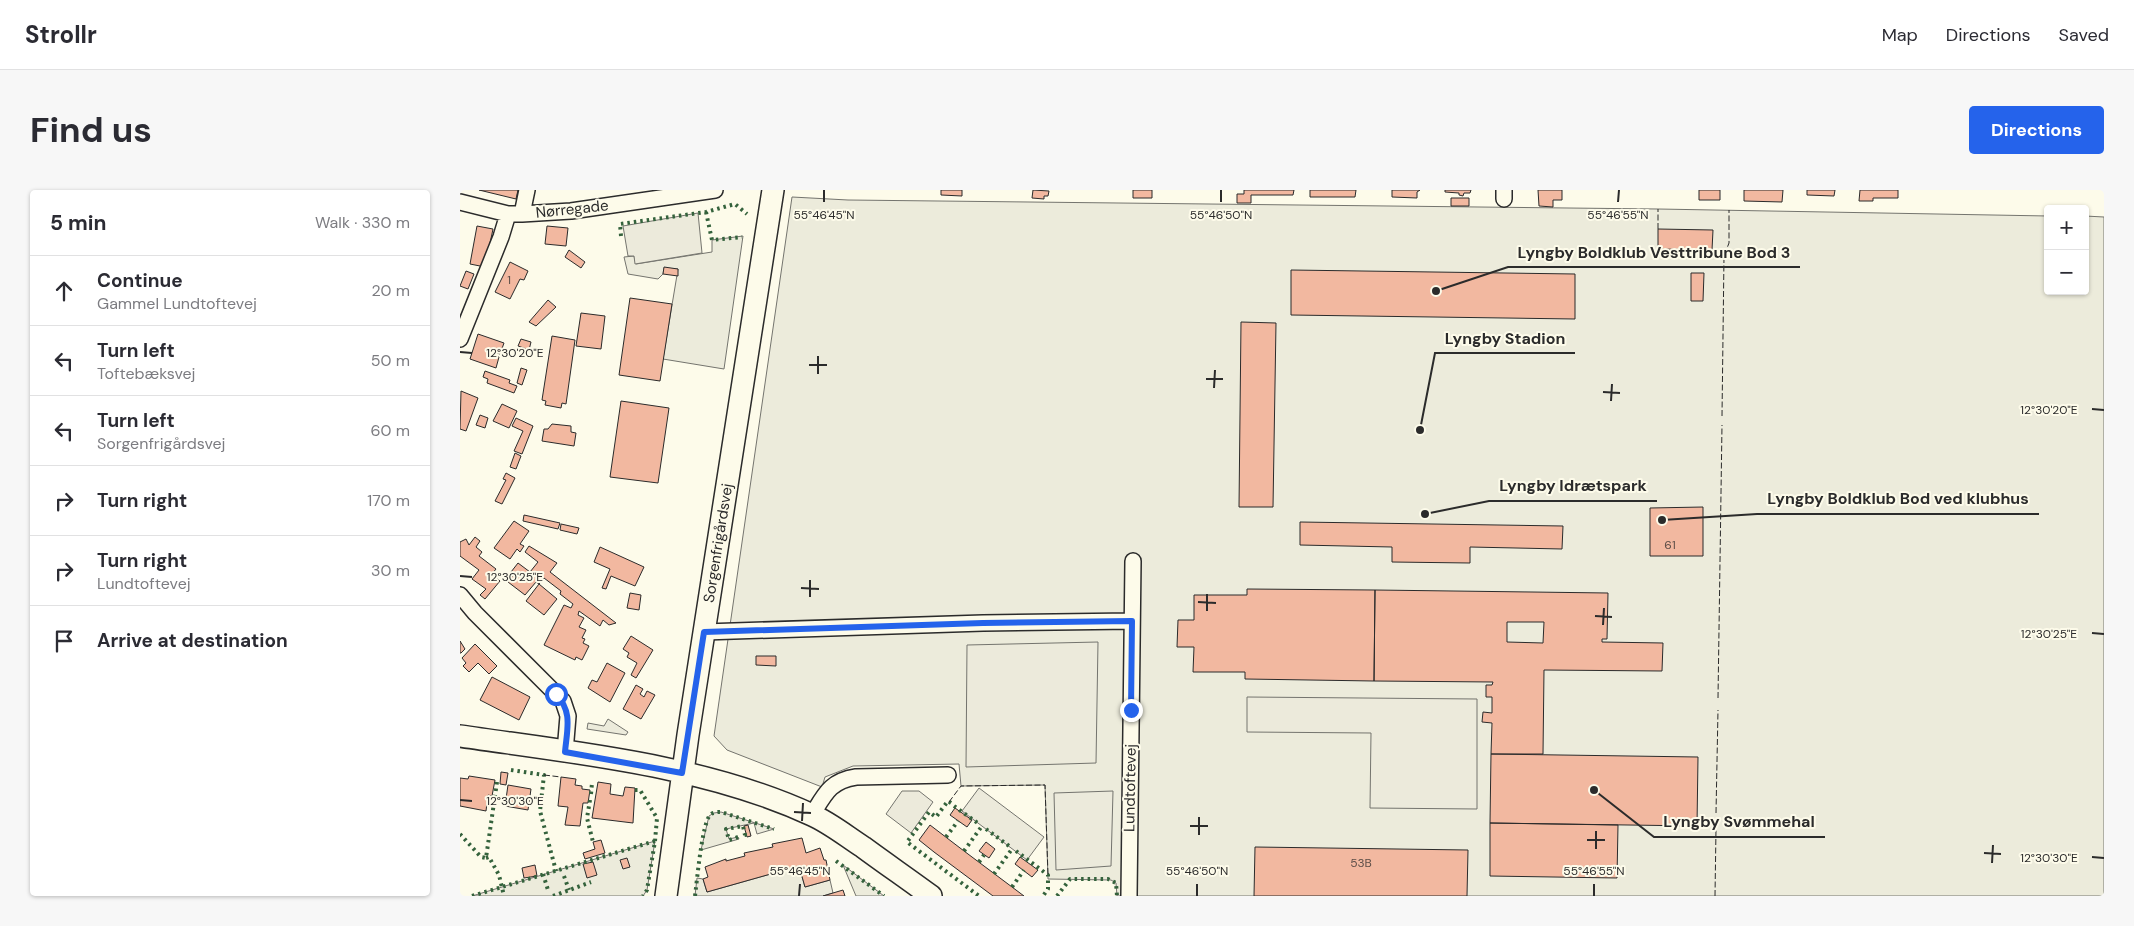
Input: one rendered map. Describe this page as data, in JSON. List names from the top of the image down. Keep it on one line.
{"streets":{"street":["Nørregade","Sorgenfrigårdsvej","Lundtoftevej"]},"places":["Lyngby Boldklub Vesttribune Bod 3","Lyngby Stadion","Lyngby Idrætspark","Lyngby Boldklub Bod ved klubhus","Lyngby Svømmehal"],"house_numbers":["1","61","53B"],"page":{"header":"Strollr","nav":["Map","Directions","Saved"],"buttons":"Directions","title":"Find us","heading":["5 min","Walk · 330 m"],"map_buttons":["+","−"],"list":[["Continue","Gammel Lundtoftevej","20 m"],["Turn left","Toftebæksvej","50 m"],["Turn left","Sorgenfrigårdsvej","60 m"],["Turn right","170 m"],["Turn right","Lundtoftevej","30 m"],"Arrive at destination"]},"coordinates":["55°46'45\"N","55°46'50\"N","55°46'55\"N","12°30'20\"E","12°30'25\"E","12°30'30\"E"]}
